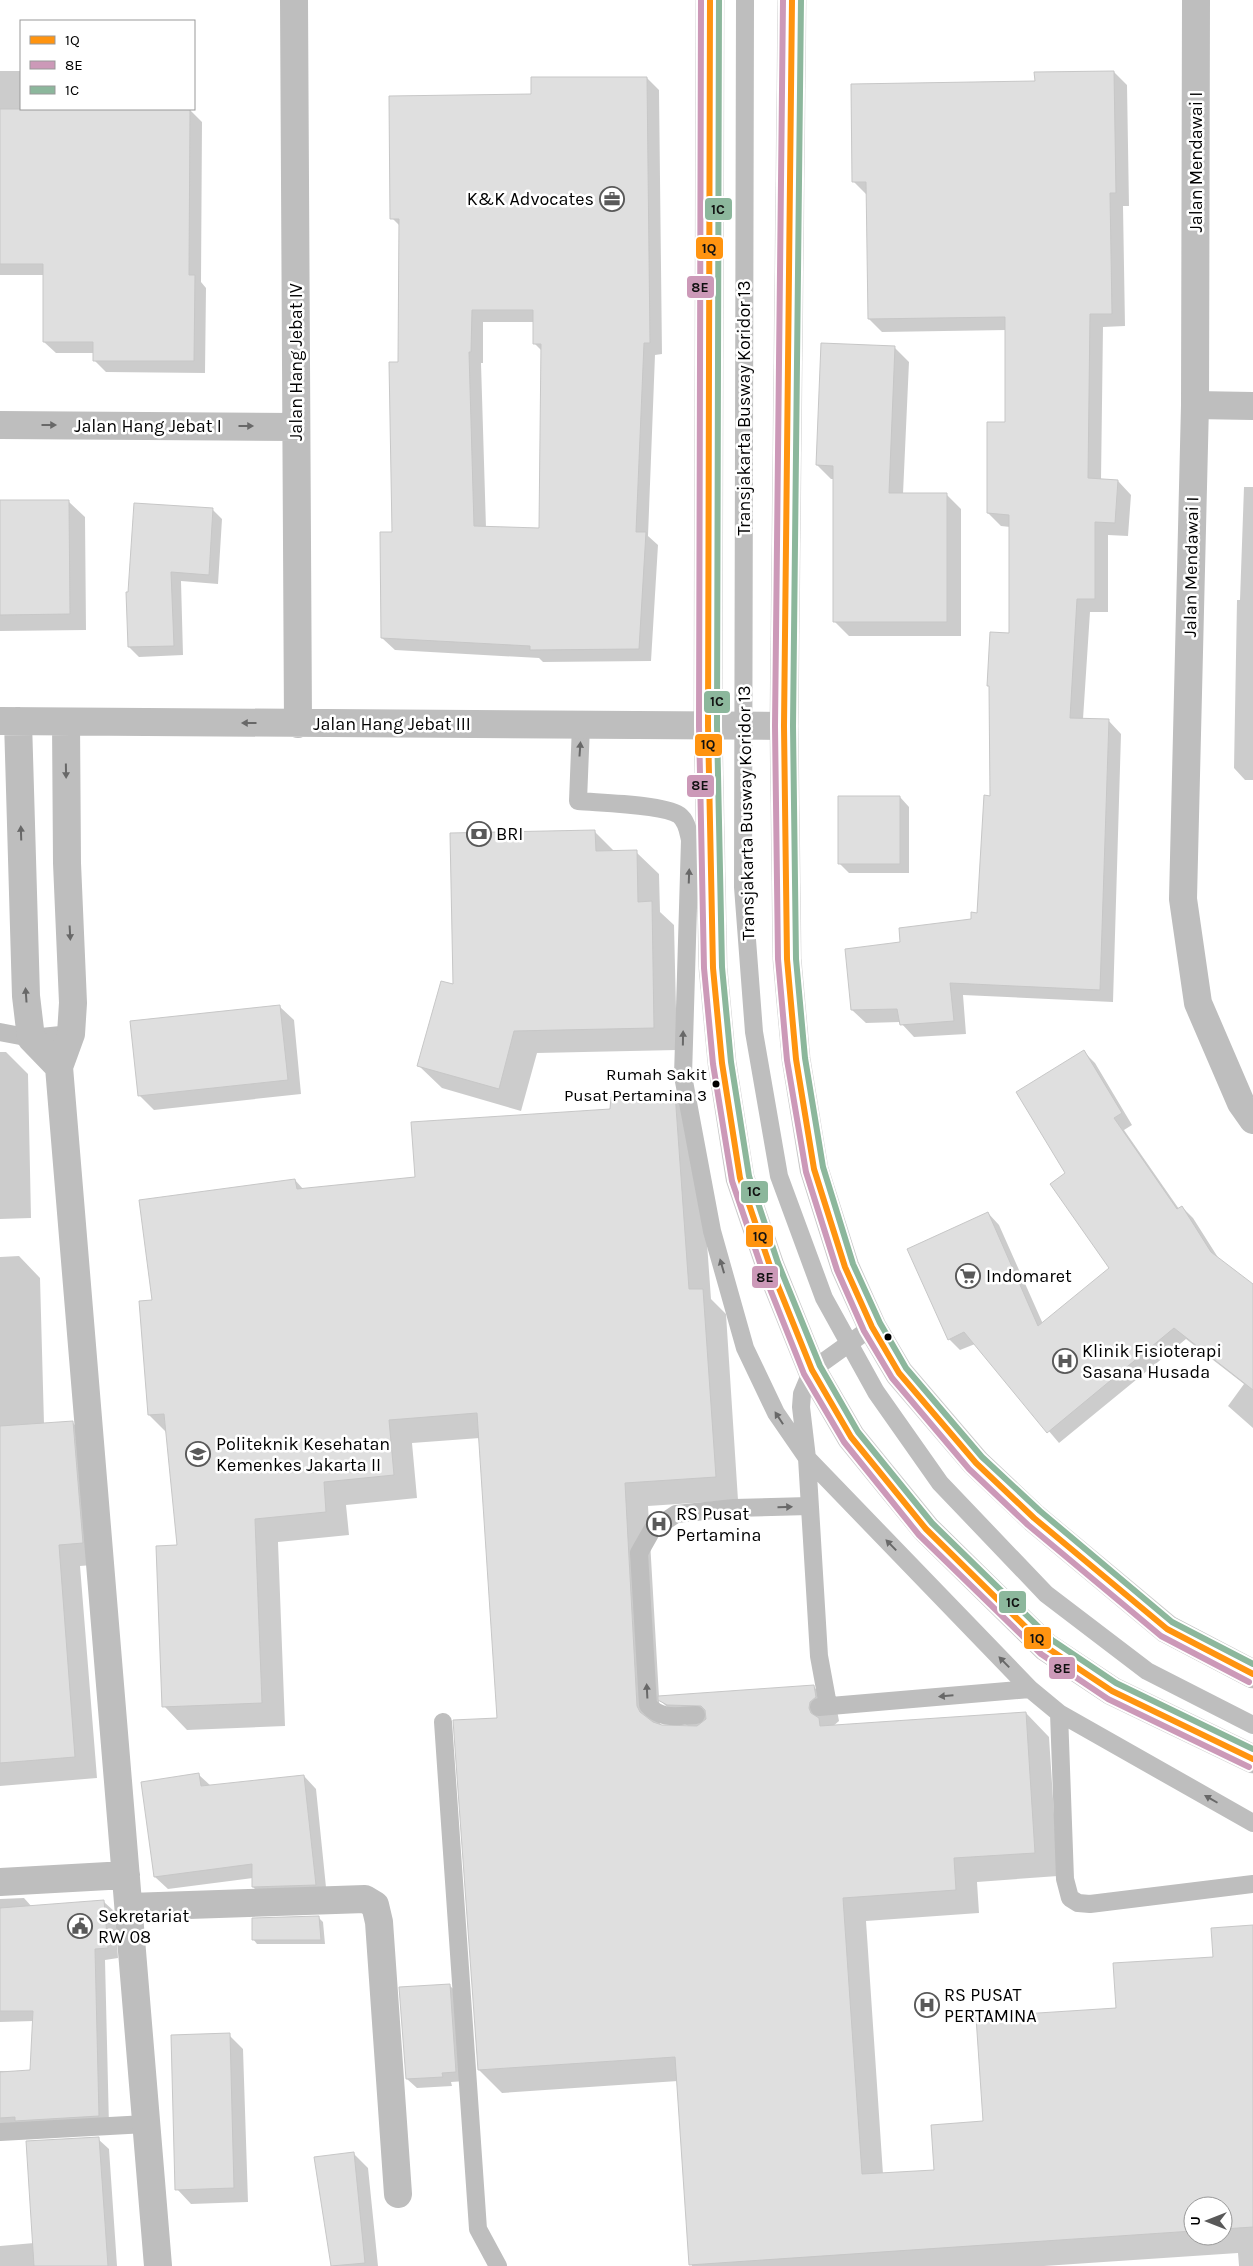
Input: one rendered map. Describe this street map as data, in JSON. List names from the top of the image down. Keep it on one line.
{"streets":{"street":["Jalan Mendawai I","Jalan Hang Jebat IV","Jalan Hang Jebat I","Jalan Hang Jebat III"],"lane":["Transjakarta Busway Koridor 13"]},"crossings":[["Jalan Hang Jebat IV","Jalan Hang Jebat I"],["Jalan Hang Jebat IV","Jalan Hang Jebat III"]],"one_way":["Jalan Hang Jebat I"],"places":{"office":["K&K Advocates"],"bank":["BRI"],"other":["Rumah Sakit Pusat Pertamina 3"],"supermarket":["Indomaret"],"hospital":["Klinik Fisioterapi Sasana Husada","RS Pusat Pertamina","RS PUSAT PERTAMINA"],"school or university":["Politeknik Kesehatan Kemenkes Jakarta II"],"public building":["Sekretariat RW 08"]},"lines":["transit line 1Q","transit line 8E","transit line 1C"],"legend":["1Q","8E","1C"],"north":"left"}
